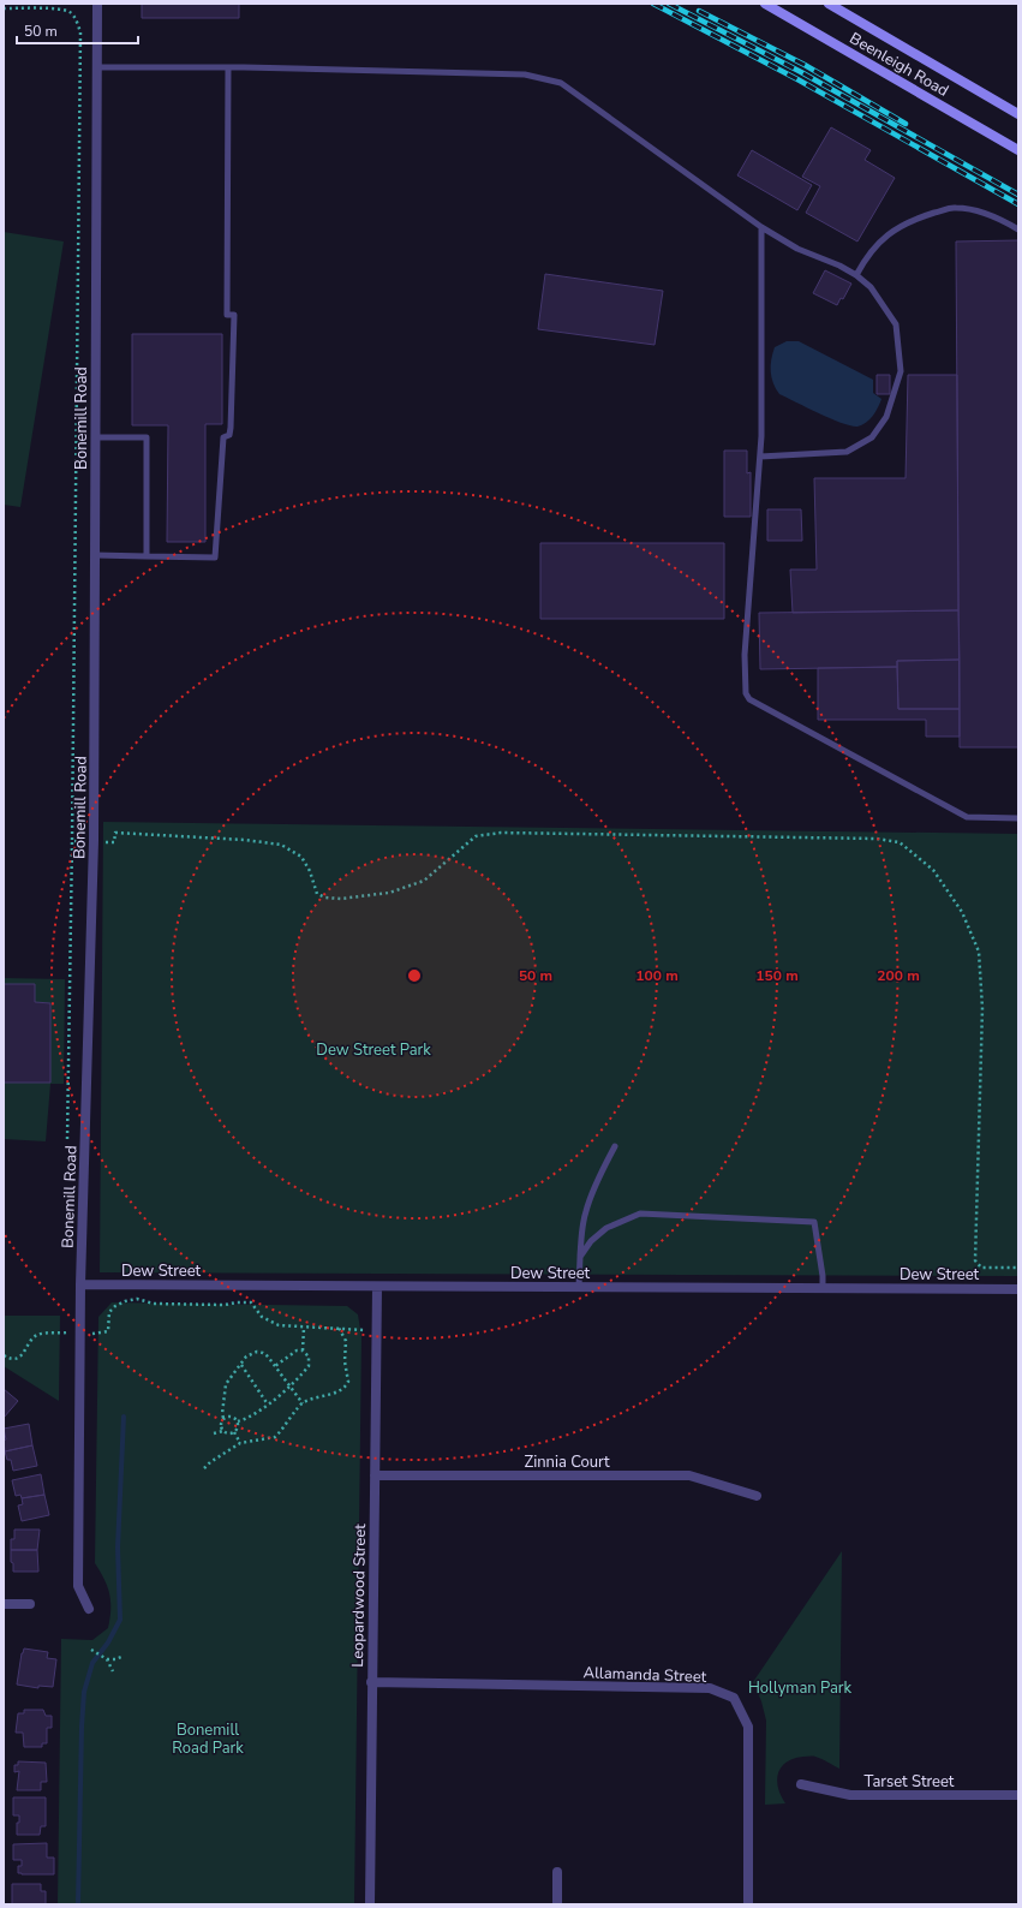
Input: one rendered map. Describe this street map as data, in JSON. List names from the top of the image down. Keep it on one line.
{"streets":{"main road":["Beenleigh Road"],"street":["Bonemill Road","Dew Street","Zinnia Court","Leopardwood Street","Allamanda Street","Tarset Street"]},"crossings":[["Bonemill Road","Dew Street"],["Dew Street","Leopardwood Street"],["Zinnia Court","Leopardwood Street"],["Leopardwood Street","Allamanda Street"]],"parks":["Dew Street Park","Hollyman Park","Bonemill Road Park"],"scale_bar":"50 m","rings":["50 m","100 m","150 m","200 m"]}
